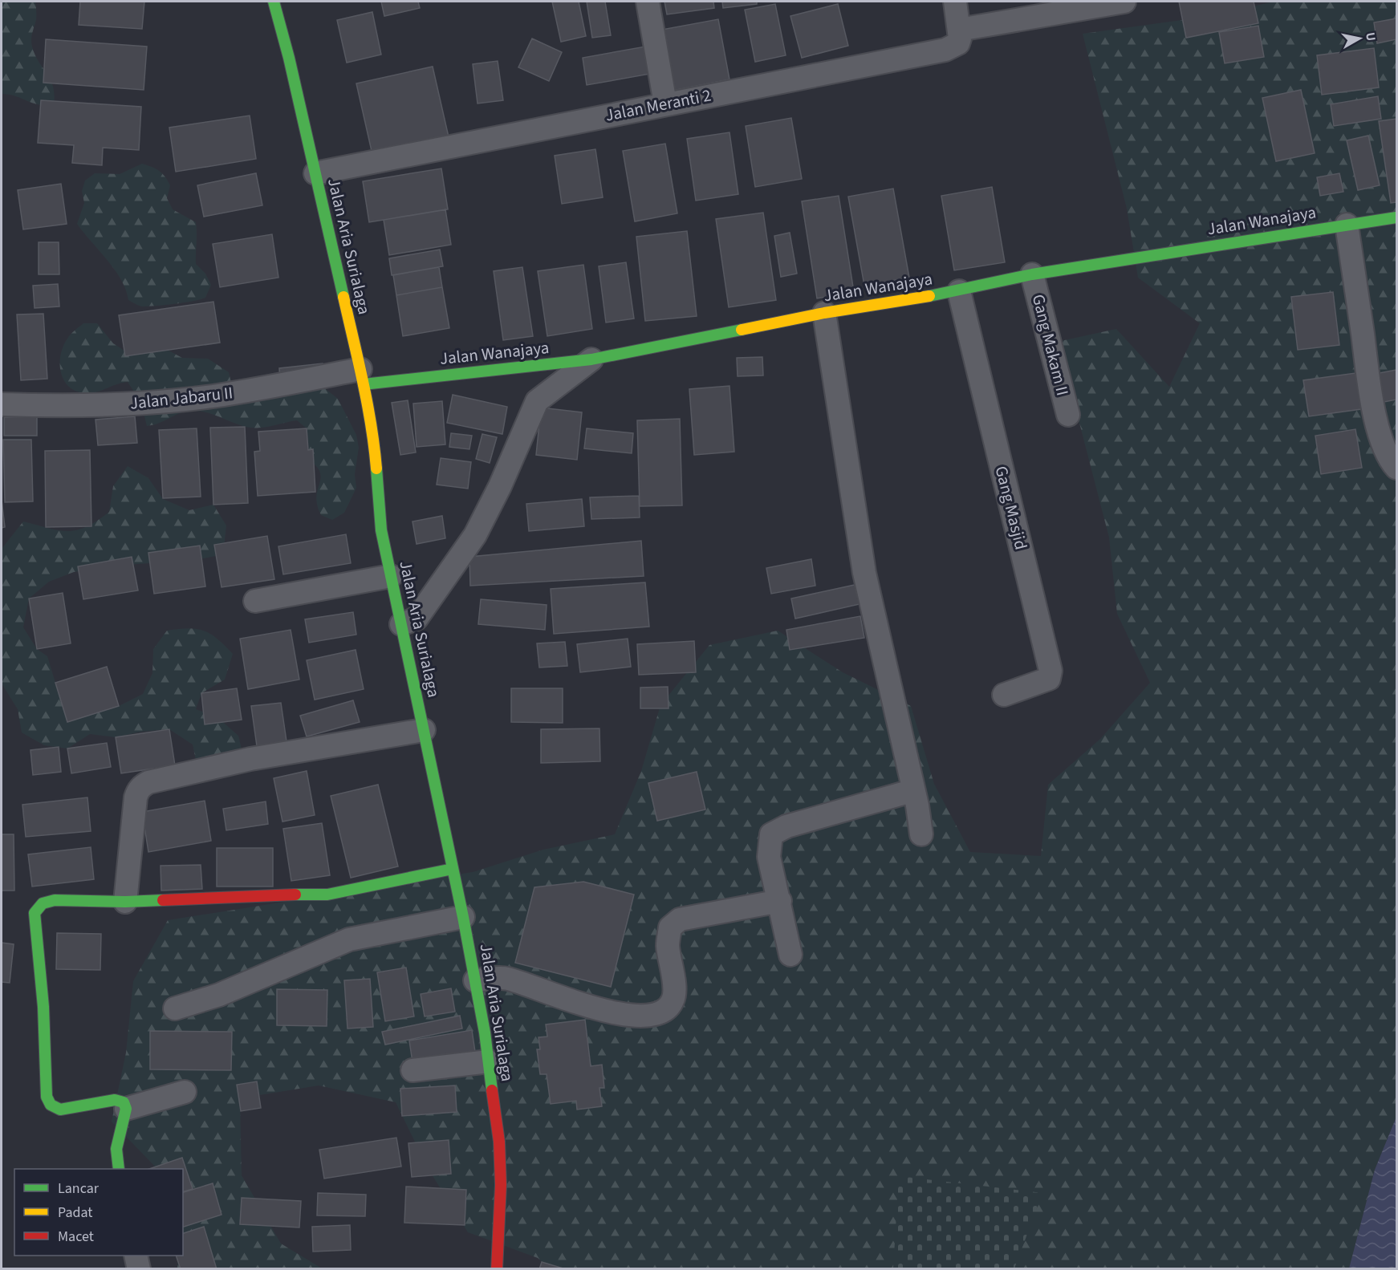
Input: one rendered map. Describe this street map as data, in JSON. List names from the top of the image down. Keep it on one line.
{"streets":{"street":["Jalan Meranti 2","Jalan Wanajaya","Jalan Aria Surialaga","Gang Makam II","Jalan Jabaru II","Gang Masjid"]},"crossings":[["Jalan Meranti 2","Jalan Aria Surialaga"],["Jalan Wanajaya","Jalan Aria Surialaga"],["Jalan Wanajaya","Gang Makam II"],["Jalan Wanajaya","Jalan Jabaru II"],["Jalan Wanajaya","Gang Masjid"],["Jalan Aria Surialaga","Jalan Jabaru II"]],"legend":["Lancar","Padat","Macet"],"north":"right"}
